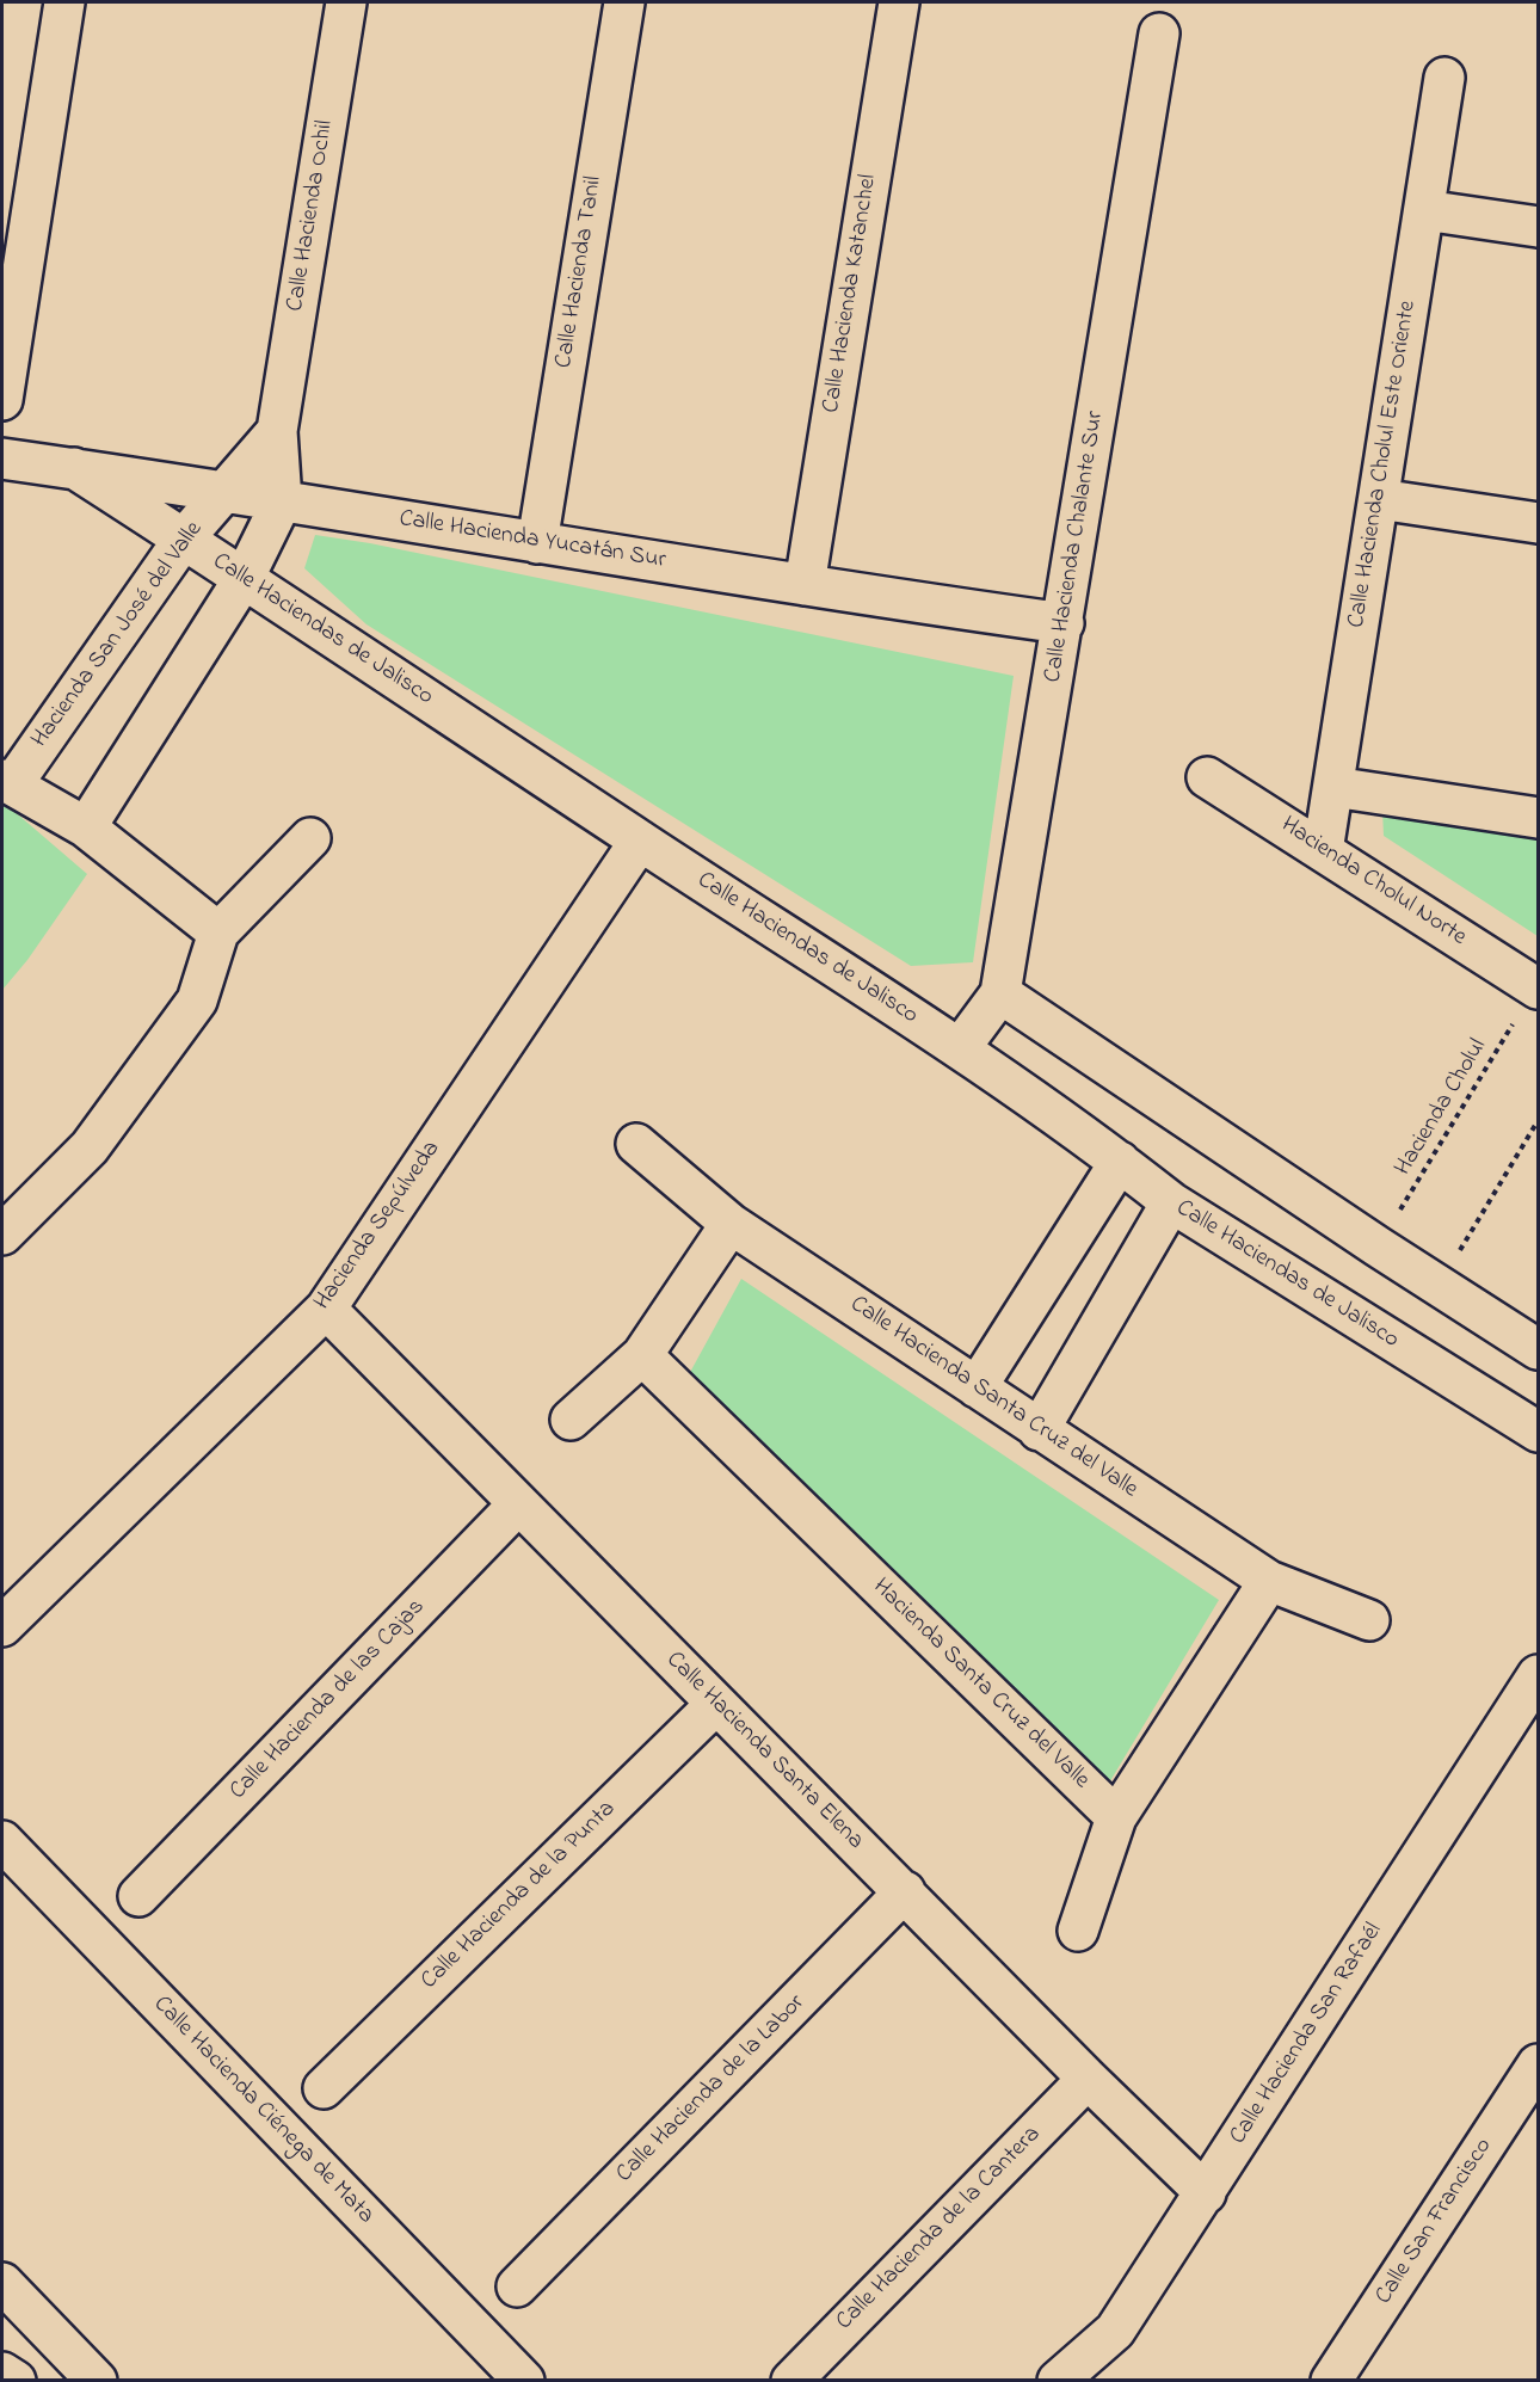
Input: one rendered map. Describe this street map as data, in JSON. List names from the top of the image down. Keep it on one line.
{"streets":{"street":["Calle Hacienda Ochil","Calle Hacienda Tanil","Calle Hacienda Katanchel","Calle Hacienda Cholul Este Oriente","Calle Hacienda Yucatán Sur","Calle Hacienda Chalante Sur","Calle Haciendas de Jalisco","Hacienda San José del Valle","Hacienda Cholul Norte","Hacienda Sepúlveda","Calle Hacienda Santa Cruz del Valle","Hacienda Santa Cruz del Valle","Calle Hacienda de las Cajas","Calle Hacienda Santa Elena","Calle Hacienda de la Punta","Calle Hacienda San Rafaél","Calle Hacienda de la Labor","Calle Hacienda Ciénega de Mata","Calle San Francisco","Calle Hacienda de la Cantera"],"path":["Hacienda Cholul"]},"crossings":[["Calle Hacienda Ochil","Calle Hacienda Yucatán Sur"],["Calle Hacienda Tanil","Calle Hacienda Yucatán Sur"],["Calle Hacienda Katanchel","Calle Hacienda Yucatán Sur"],["Calle Hacienda Cholul Este Oriente","Hacienda Cholul Norte"],["Calle Hacienda Yucatán Sur","Calle Hacienda Chalante Sur"],["Calle Hacienda Yucatán Sur","Calle Haciendas de Jalisco"],["Calle Hacienda Yucatán Sur","Hacienda San José del Valle"],["Calle Hacienda Chalante Sur","Calle Haciendas de Jalisco"],["Calle Haciendas de Jalisco","Hacienda San José del Valle"],["Calle Haciendas de Jalisco","Hacienda Sepúlveda"],["Hacienda Cholul Norte","Hacienda Cholul"],["Hacienda Sepúlveda","Calle Hacienda Santa Elena"],["Calle Hacienda de las Cajas","Calle Hacienda Santa Elena"],["Calle Hacienda Santa Elena","Calle Hacienda de la Punta"],["Calle Hacienda Santa Elena","Calle Hacienda San Rafaél"],["Calle Hacienda Santa Elena","Calle Hacienda de la Labor"],["Calle Hacienda Santa Elena","Calle Hacienda de la Cantera"]]}
